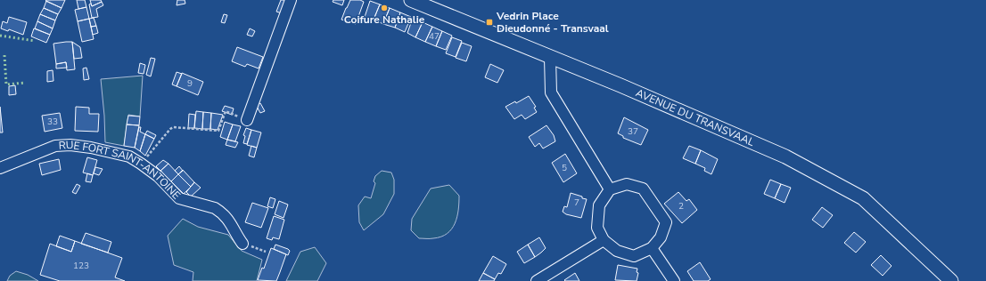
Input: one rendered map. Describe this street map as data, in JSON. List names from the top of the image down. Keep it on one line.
{"streets":{"street":["AVENUE DU TRANSVAAL","RUE FORT SAINT-ANTOINE"]},"places":{"other":["Coifure Nathalie"],"transit":["Vedrin Place Dieudonné - Transvaal"]},"house_numbers":["47","9","33","37","5","7","2","123"]}
